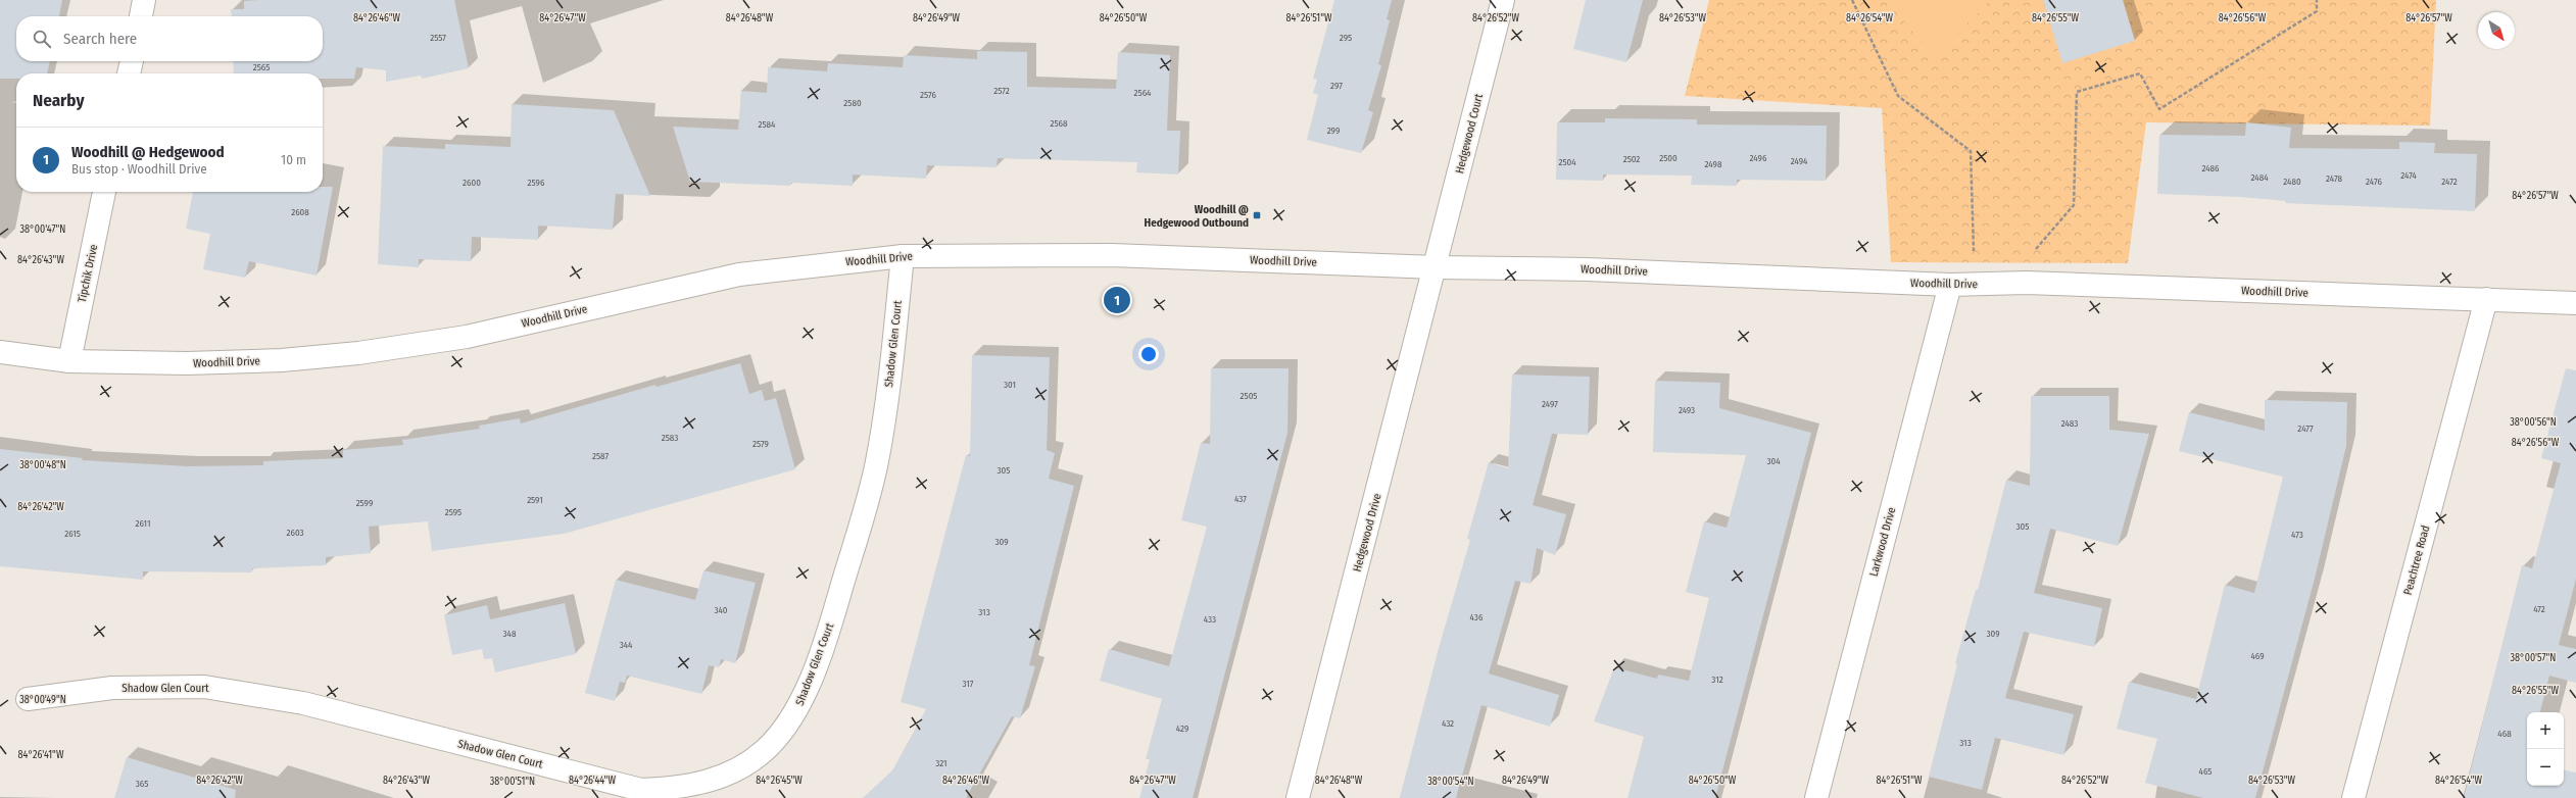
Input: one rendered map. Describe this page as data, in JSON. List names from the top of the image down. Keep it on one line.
{"streets":{"street":["Hedgewood Court","Woodhill Drive","Tipchik Drive","Shadow Glen Court","Hedgewood Drive","Larkwood Drive","Peachtree Road"]},"crossings":[["Hedgewood Court","Woodhill Drive"],["Hedgewood Court","Hedgewood Drive"],["Woodhill Drive","Tipchik Drive"],["Woodhill Drive","Shadow Glen Court"],["Woodhill Drive","Hedgewood Drive"],["Woodhill Drive","Larkwood Drive"],["Woodhill Drive","Peachtree Road"]],"places":{"transit":["Woodhill @ Hedgewood Outbound"]},"house_numbers":["2557","295","2565","297","2572","2564","2576","2580","2568","2584","299","2500","2496","2502","2494","2504","2498","2486","2474","2484","2478","2480","2476","2472","2600","2596","2608","301","2505","2497","2493","2483","2477","2583","2579","2587","304","305","437","2591","2599","2595","2611","305","2603","2615","473","309","472","340","313","436","433","348","309","344","469","312","317","432","429","468","313","321","465","365"],"north":"bottom right","page":{"search":"Search here","heading":"Nearby","list":[{"mark":"1","name":"Woodhill @ Hedgewood","note":"Bus stop · Woodhill Drive","value":"10 m"}],"pins":"1","map_buttons":["+","−"]},"coordinates":["84°26'46\"W","84°26'47\"W","84°26'48\"W","84°26'49\"W","84°26'50\"W","84°26'51\"W","84°26'52\"W","84°26'53\"W","84°26'54\"W","84°26'55\"W","84°26'56\"W","84°26'57\"W","38°00'47\"N","84°26'43\"W","38°00'56\"N","38°00'48\"N","84°26'42\"W","38°00'57\"N","38°00'49\"N","84°26'41\"W","84°26'44\"W","84°26'45\"W","38°00'51\"N","38°00'54\"N"]}
